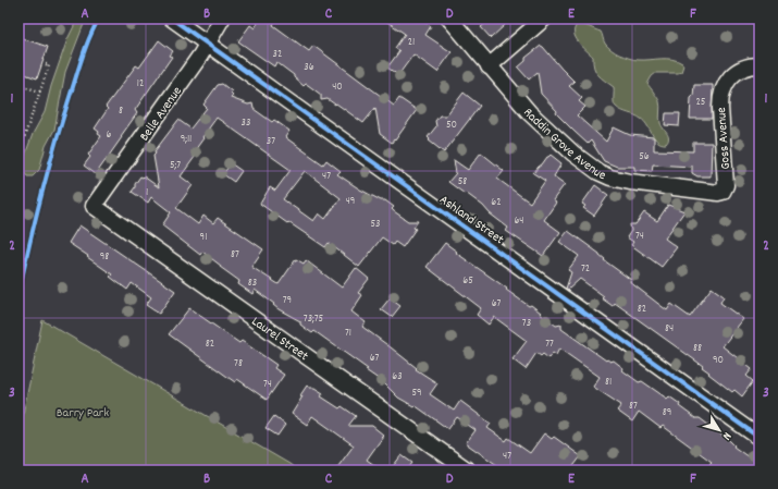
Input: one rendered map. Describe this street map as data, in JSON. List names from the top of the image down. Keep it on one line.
{"streets":{"street":["Belle Avenue","Goss Avenue","Raddin Grove Avenue","Ashland Street","Laurel Street"]},"crossings":[["Belle Avenue","Ashland Street"],["Belle Avenue","Laurel Street"],["Goss Avenue","Raddin Grove Avenue"]],"parks":["Barry Park"],"house_numbers":["21","32","36","12","40","25","8","33","50","6","9;11","37","56","5;7","47","58","1","49","62","64","53","74","91","87","98","72","65","83","79","67","82","73;75","73","84","71","82","77","88","67","90","78","63","81","74","59","87","89","47"],"north":"bottom right","grid":{"columns":["A","B","C","D","E","F"],"rows":["1","2","3"]}}
